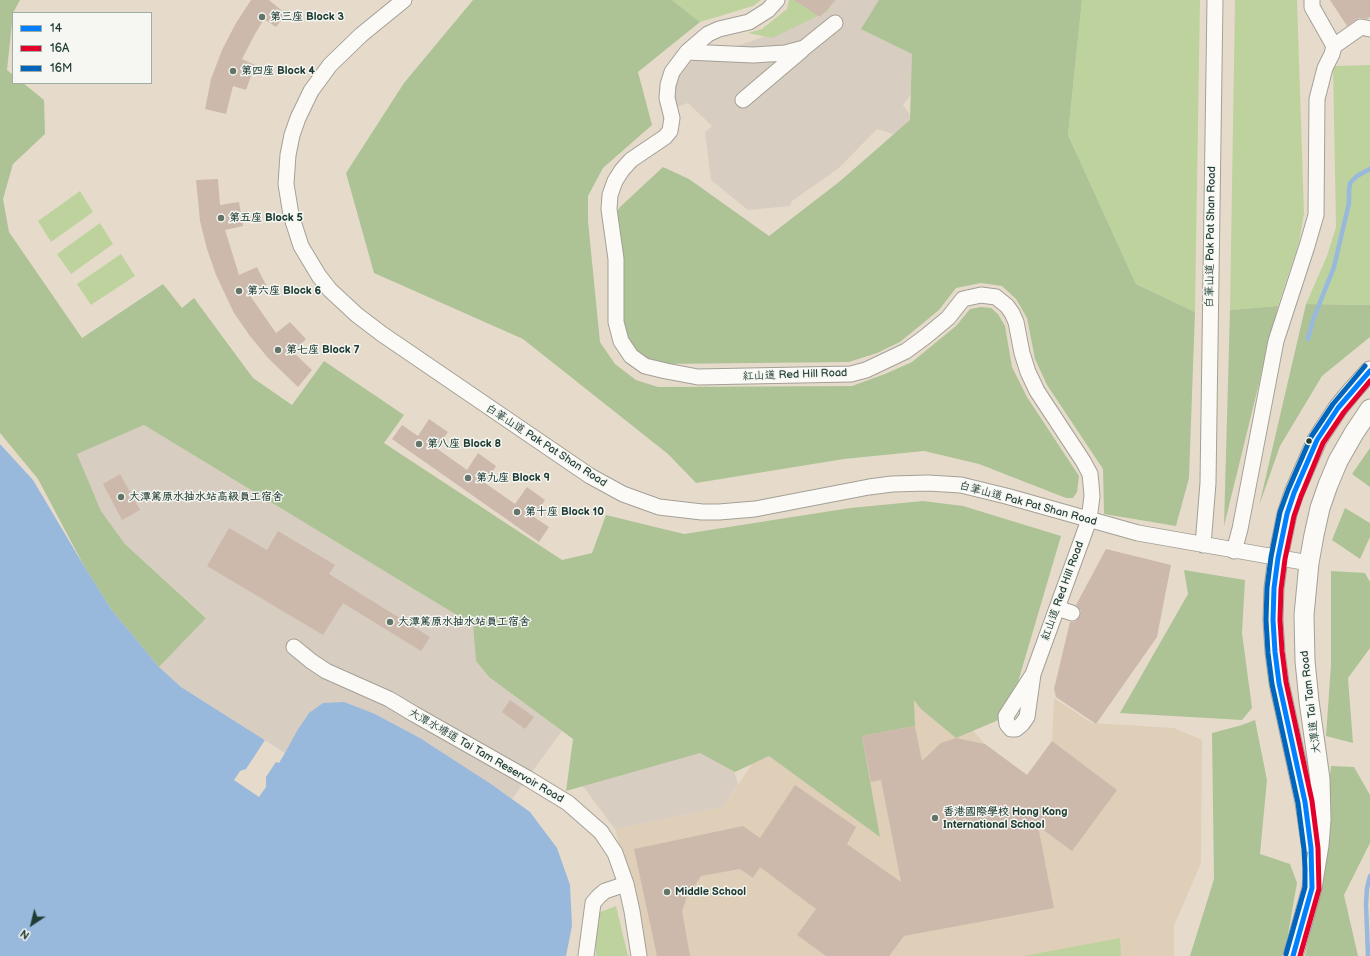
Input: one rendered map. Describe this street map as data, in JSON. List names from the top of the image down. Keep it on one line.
{"streets":{"main road":["大潭道 Tai Tam Road"],"street":["白筆山道 Pak Pat Shan Road","紅山道 Red Hill Road","大潭水塘道 Tai Tam Reservoir Road"]},"crossings":[["白筆山道 Pak Pat Shan Road","紅山道 Red Hill Road"],["白筆山道 Pak Pat Shan Road","大潭道 Tai Tam Road"]],"places":["第三座 Block 3","第四座 Block 4","第五座 Block 5","第六座 Block 6","第七座 Block 7","第八座 Block 8","第九座 Block 9","大潭篤原水抽水站高級員工宿舍","第十座 Block 10","大潭篤原水抽水站員工宿舍","香港國際學校 Hong Kong International School","Middle School"],"lines":["transit line 16M","transit line 14","transit line 16A"],"legend":["14","16A","16M"],"north":"bottom left"}
